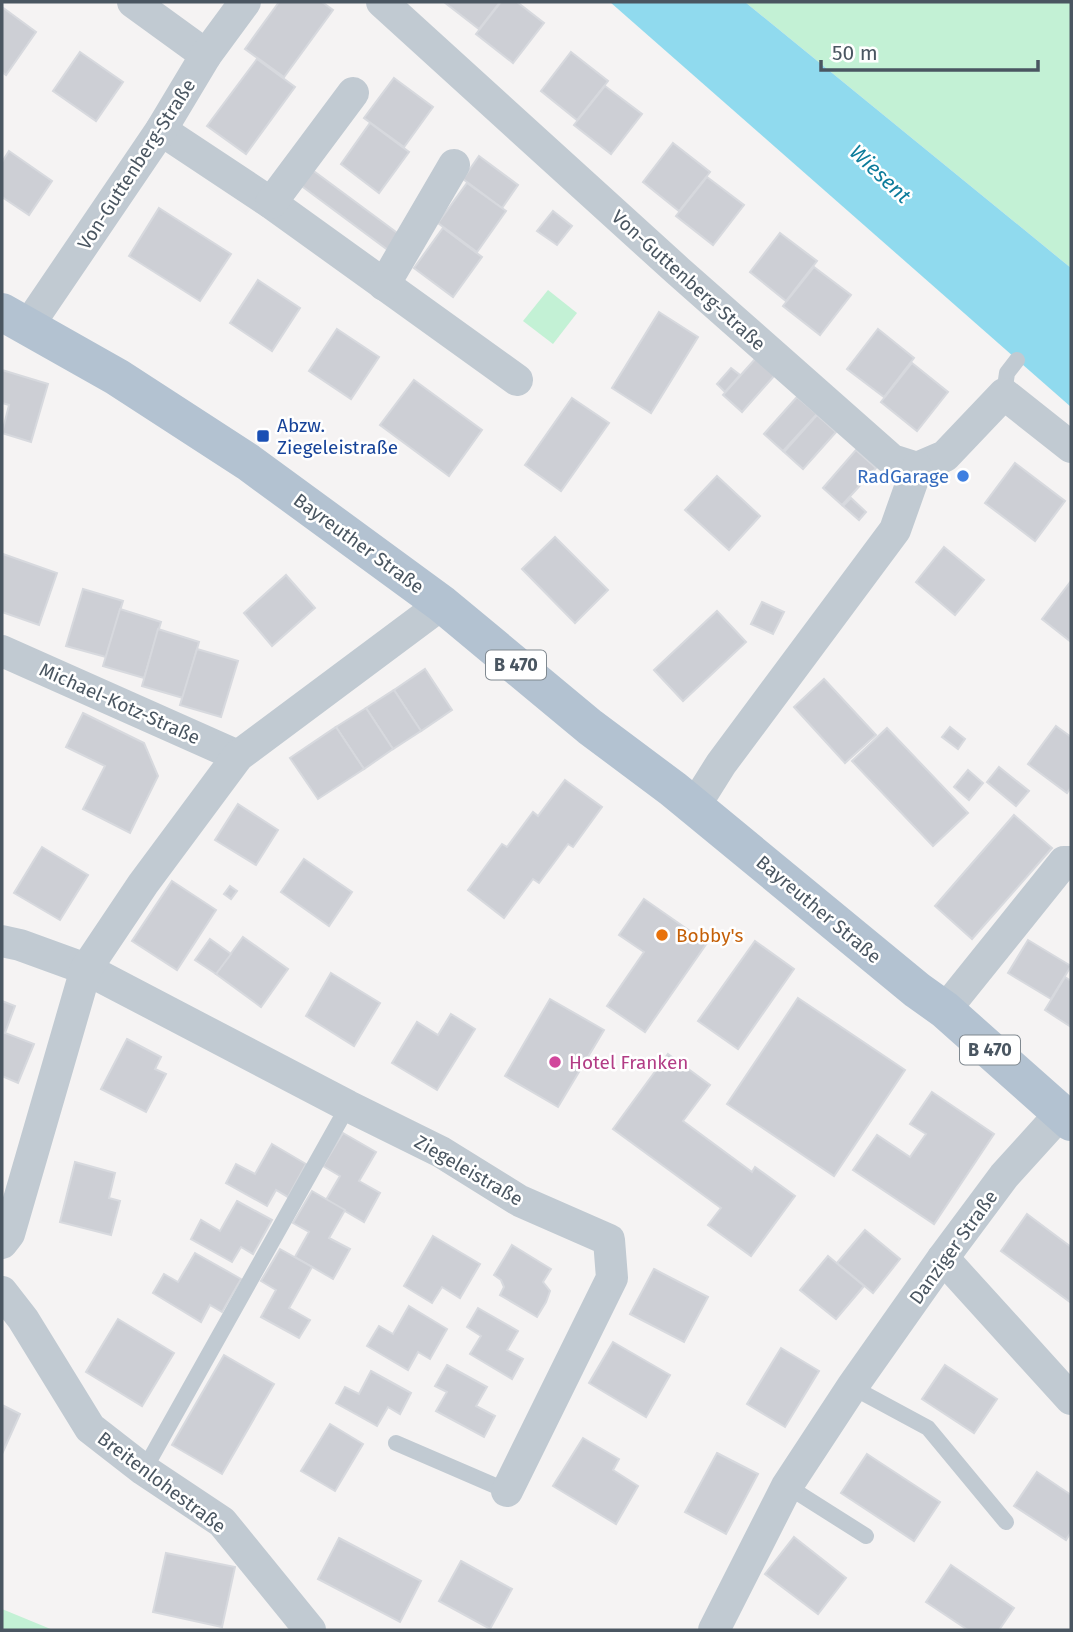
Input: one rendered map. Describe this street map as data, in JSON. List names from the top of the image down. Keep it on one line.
{"streets":{"main road":["Bayreuther Straße","B 470"],"street":["Von-Guttenberg-Straße","Michael-Kotz-Straße","Ziegeleistraße","Danziger Straße","Breitenlohestraße"]},"crossings":[["Von-Guttenberg-Straße","Bayreuther Straße"],["Bayreuther Straße","Danziger Straße"]],"water":["Wiesent"],"places":{"transit":["Abzw. Ziegeleistraße"],"other":["RadGarage","Bobby's","Hotel Franken"]},"scale_bar":"50 m"}
